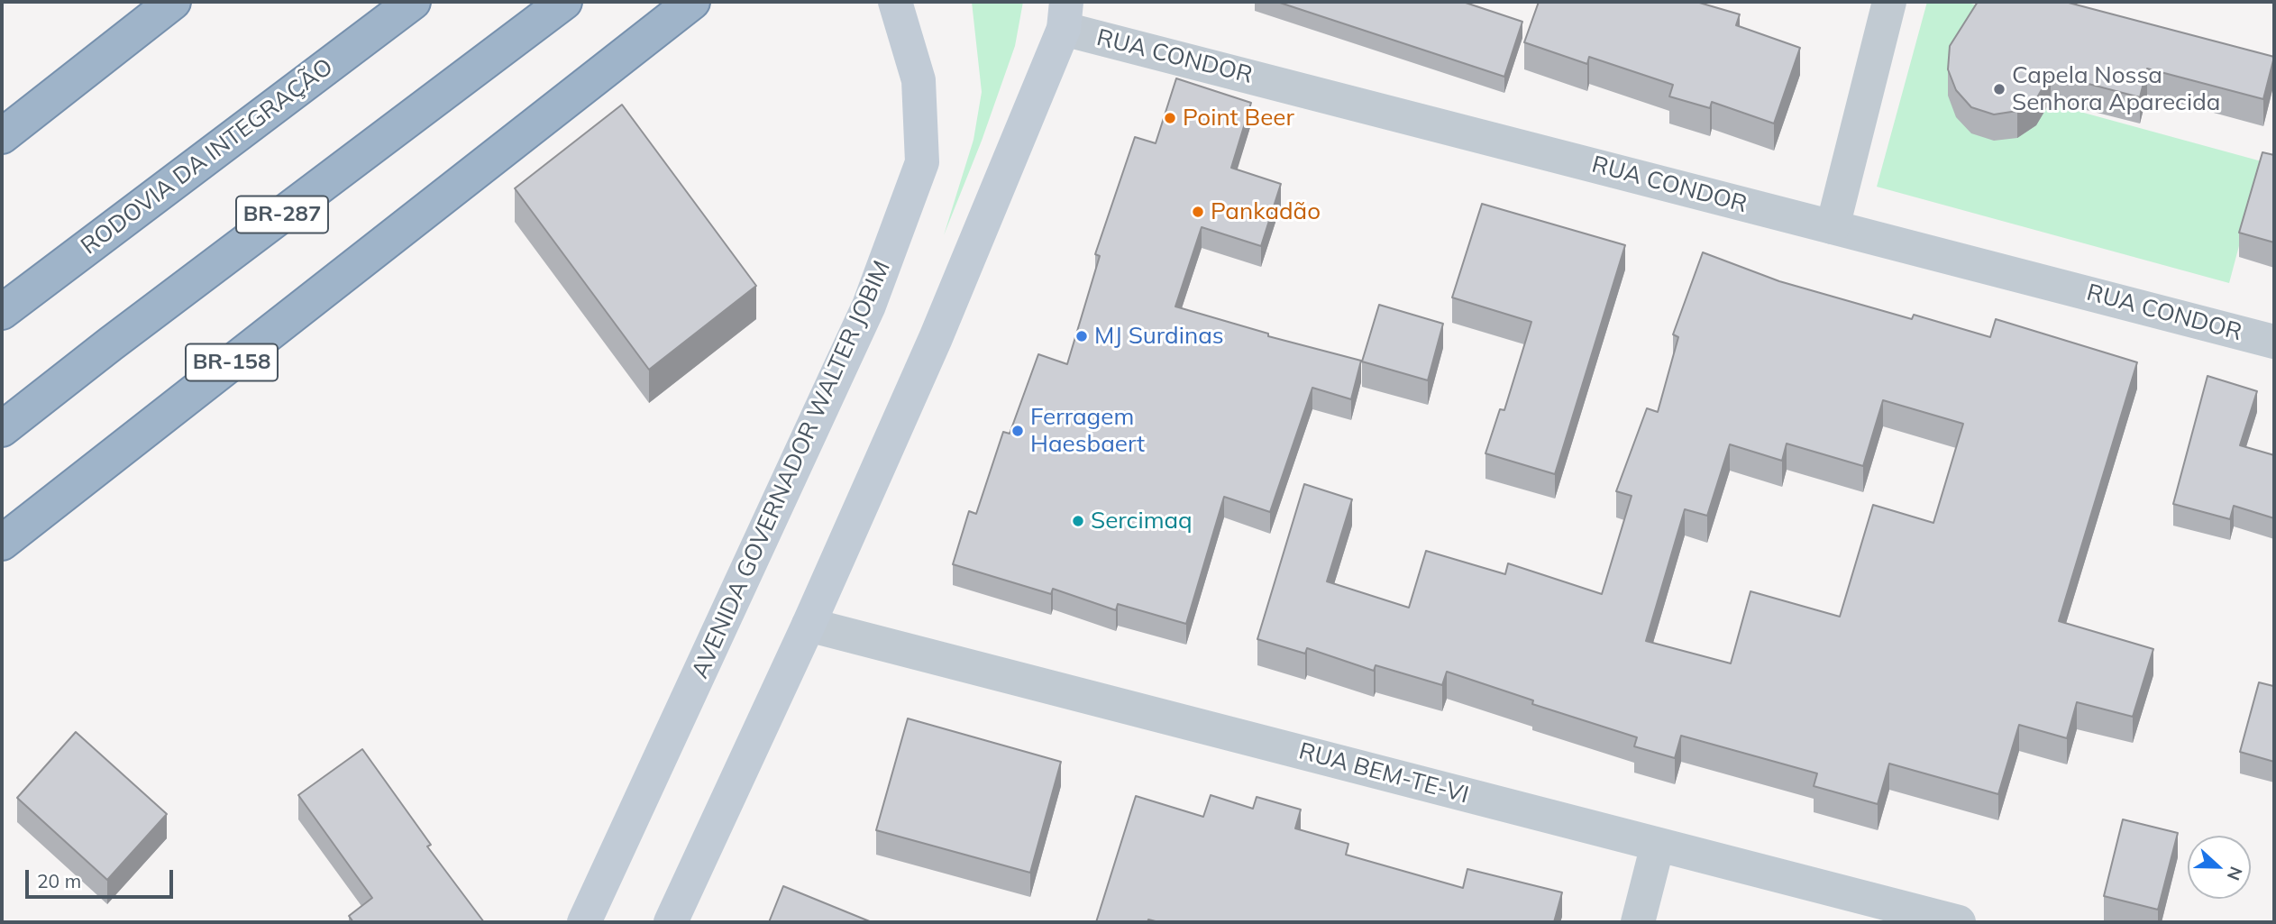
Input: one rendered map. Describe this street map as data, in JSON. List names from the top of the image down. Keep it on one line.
{"streets":{"highway":["RODOVIA DA INTEGRAÇÃO","BR-287","BR-158"],"main road":["AVENIDA GOVERNADOR WALTER JOBIM"],"street":["RUA CONDOR","RUA BEM-TE-VI"]},"places":["Capela Nossa Senhora Aparecida","Point Beer","Pankadão","MJ Surdinas","Ferragem Haesbaert","Sercimaq"],"scale_bar":"20 m","north":"right"}
